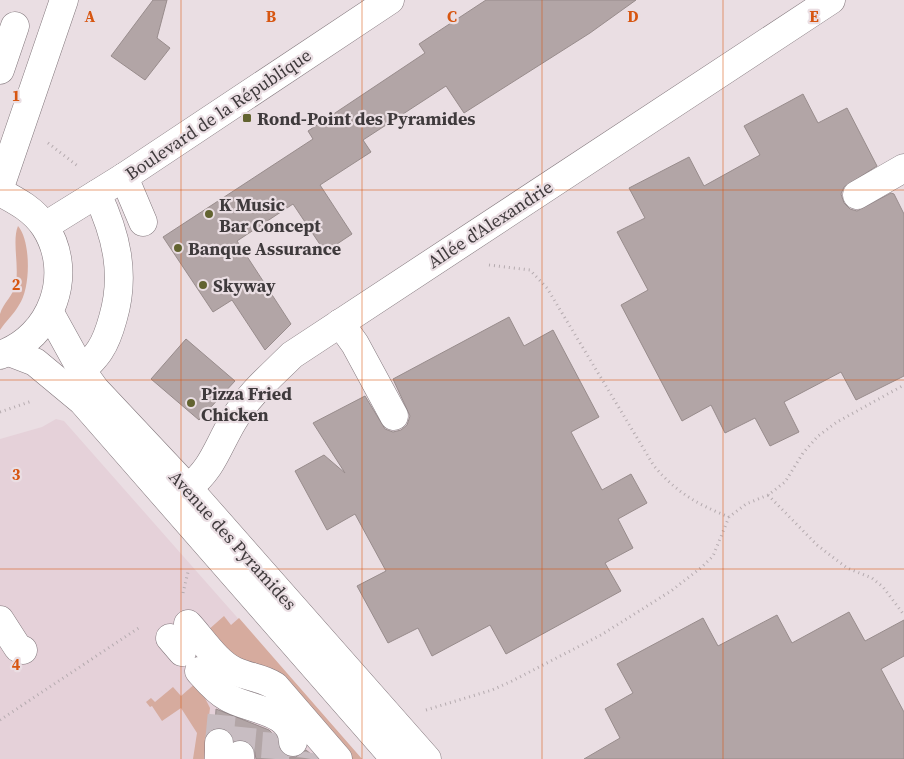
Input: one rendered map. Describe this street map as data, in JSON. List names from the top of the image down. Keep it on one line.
{"streets":{"street":["Boulevard de la République","Allée d'Alexandrie","Avenue des Pyramides"]},"crossings":[["Allée d'Alexandrie","Avenue des Pyramides"]],"places":{"transit":["Rond-Point des Pyramides"],"other":["K Music Bar Concept","Banque Assurance","Skyway","Pizza Fried Chicken"]},"grid":{"columns":["A","B","C","D","E"],"rows":["1","2","3","4"]}}
